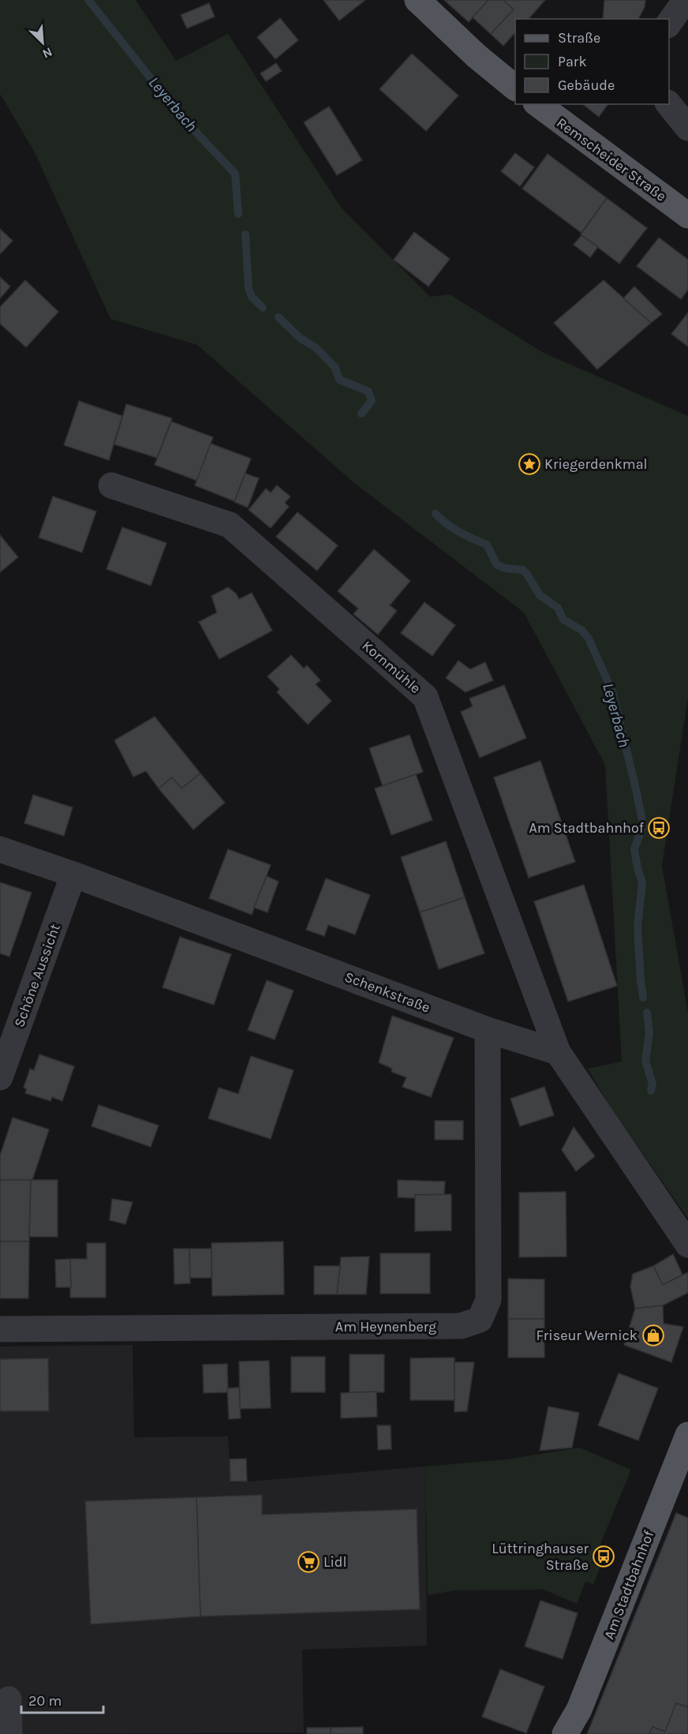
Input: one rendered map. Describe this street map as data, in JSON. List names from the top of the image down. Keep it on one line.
{"streets":{"main road":["Remscheider Straße","Am Stadtbahnhof"],"street":["Kornmühle","Schöne Aussicht","Schenkstraße","Am Heynenberg"]},"crossings":[["Kornmühle","Schenkstraße"],["Schöne Aussicht","Schenkstraße"],["Schenkstraße","Am Heynenberg"]],"water":["Leyerbach"],"places":{"place":["Kriegerdenkmal"],"bus stop":["Am Stadtbahnhof","Lüttringhauser Straße"],"shop":["Friseur Wernick"],"supermarket":["Lidl"]},"legend":["Straße","Park","Gebäude"],"scale_bar":"20 m","north":"bottom right"}
